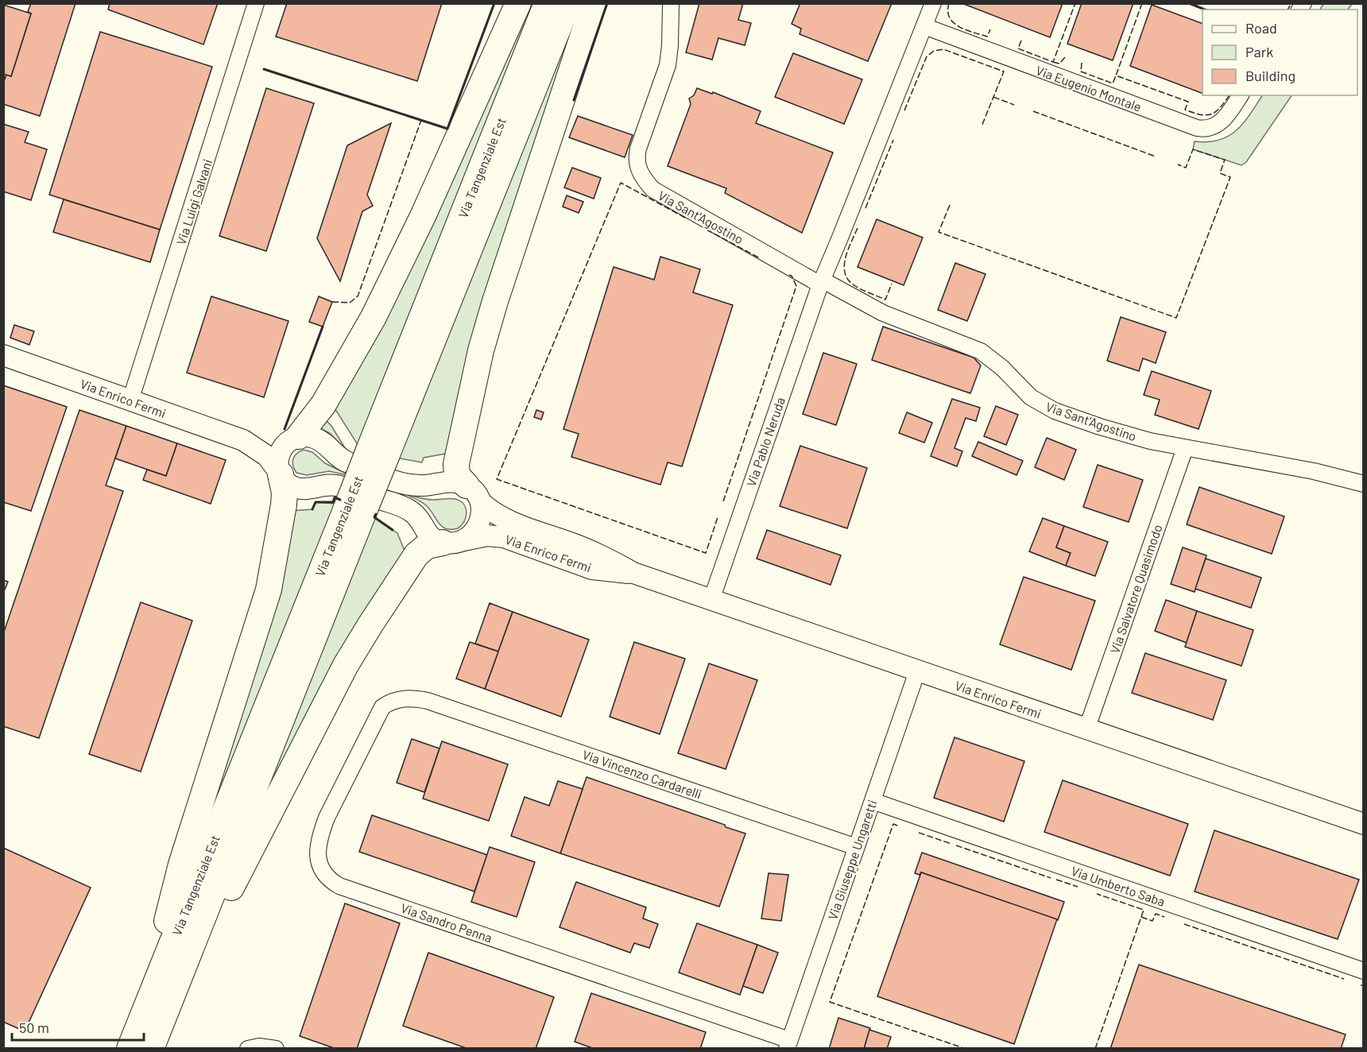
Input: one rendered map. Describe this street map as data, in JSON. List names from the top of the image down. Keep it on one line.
{"streets":{"main road":["Via Tangenziale Est"],"street":["Via Eugenio Montale","Via Luigi Galvani","Via Sant'Agostino","Via Enrico Fermi","Via Pablo Neruda","Via Salvatore Quasimodo","Via Vincenzo Cardarelli","Via Giuseppe Ungaretti","Via Umberto Saba","Via Sandro Penna"]},"crossings":[["Via Tangenziale Est","Via Enrico Fermi"],["Via Luigi Galvani","Via Enrico Fermi"],["Via Sant'Agostino","Via Pablo Neruda"],["Via Sant'Agostino","Via Salvatore Quasimodo"],["Via Enrico Fermi","Via Pablo Neruda"],["Via Enrico Fermi","Via Salvatore Quasimodo"],["Via Enrico Fermi","Via Giuseppe Ungaretti"],["Via Vincenzo Cardarelli","Via Giuseppe Ungaretti"],["Via Vincenzo Cardarelli","Via Sandro Penna"],["Via Giuseppe Ungaretti","Via Umberto Saba"],["Via Giuseppe Ungaretti","Via Sandro Penna"]],"legend":["Road","Park","Building"],"scale_bar":"50 m"}
